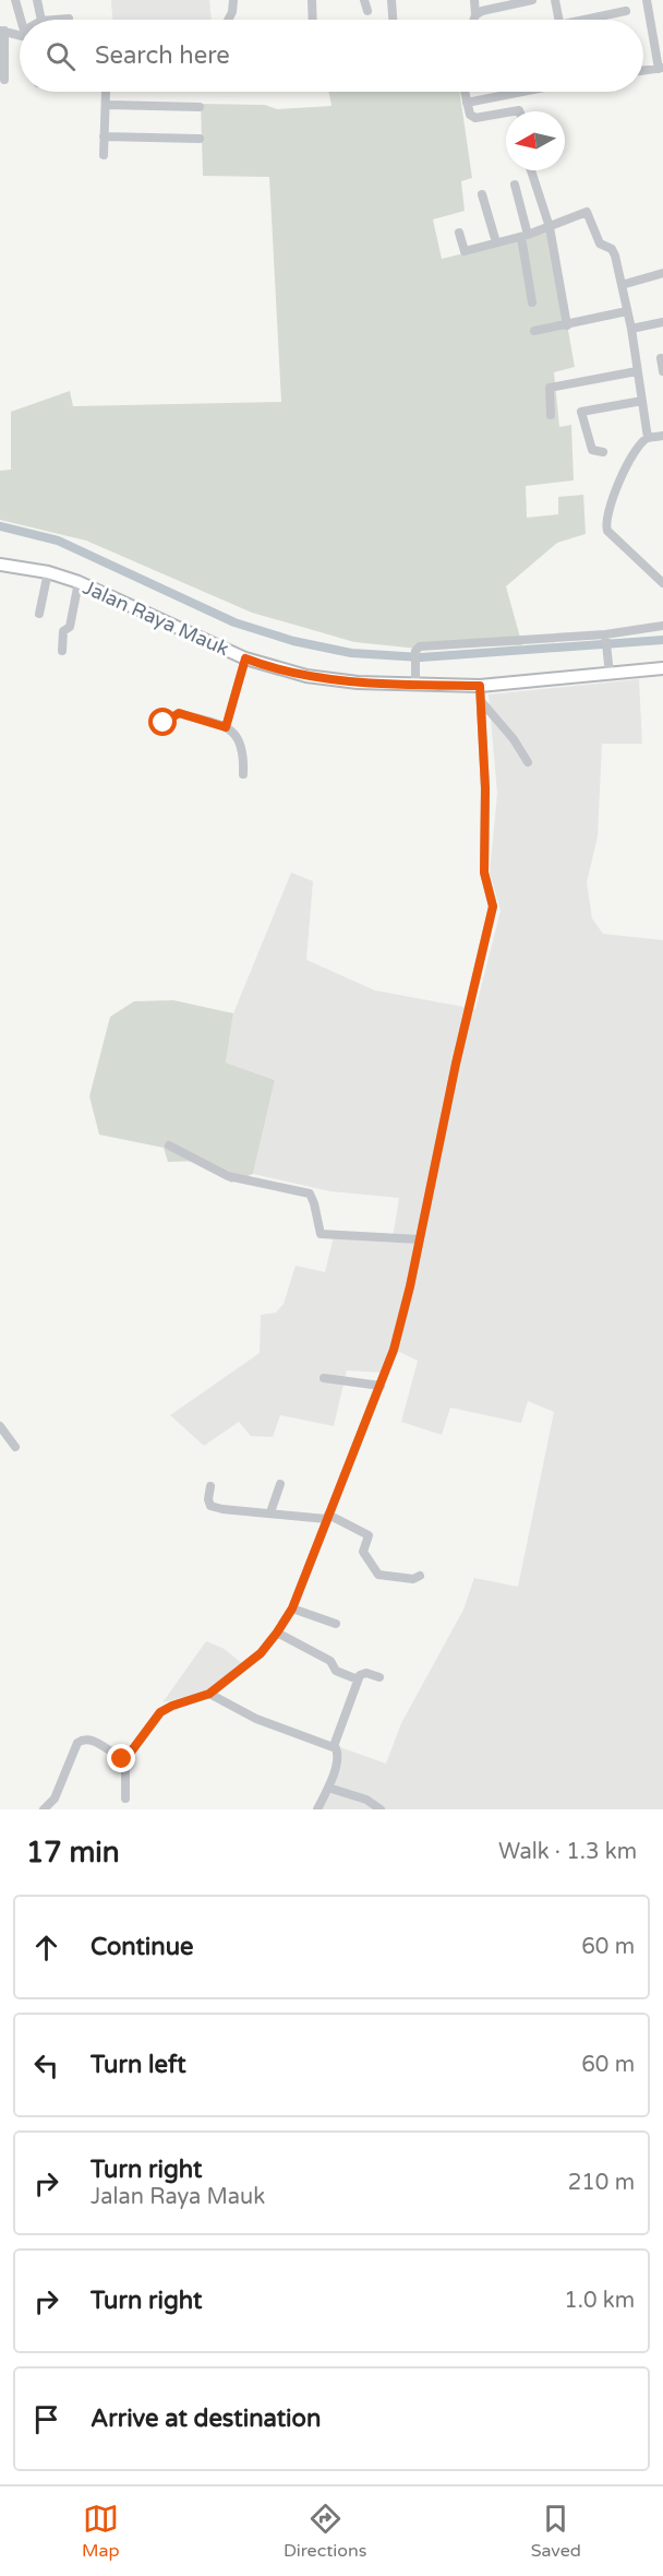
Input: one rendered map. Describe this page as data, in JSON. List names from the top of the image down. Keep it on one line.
{"streets":{"main road":["Jalan Raya Mauk"]},"north":"left","page":{"search":"Search here","heading":["17 min","Walk · 1.3 km"],"list":[["Continue","60 m"],["Turn left","60 m"],["Turn right","Jalan Raya Mauk","210 m"],["Turn right","1.0 km"],"Arrive at destination"],"nav":["Map","Directions","Saved"]}}
